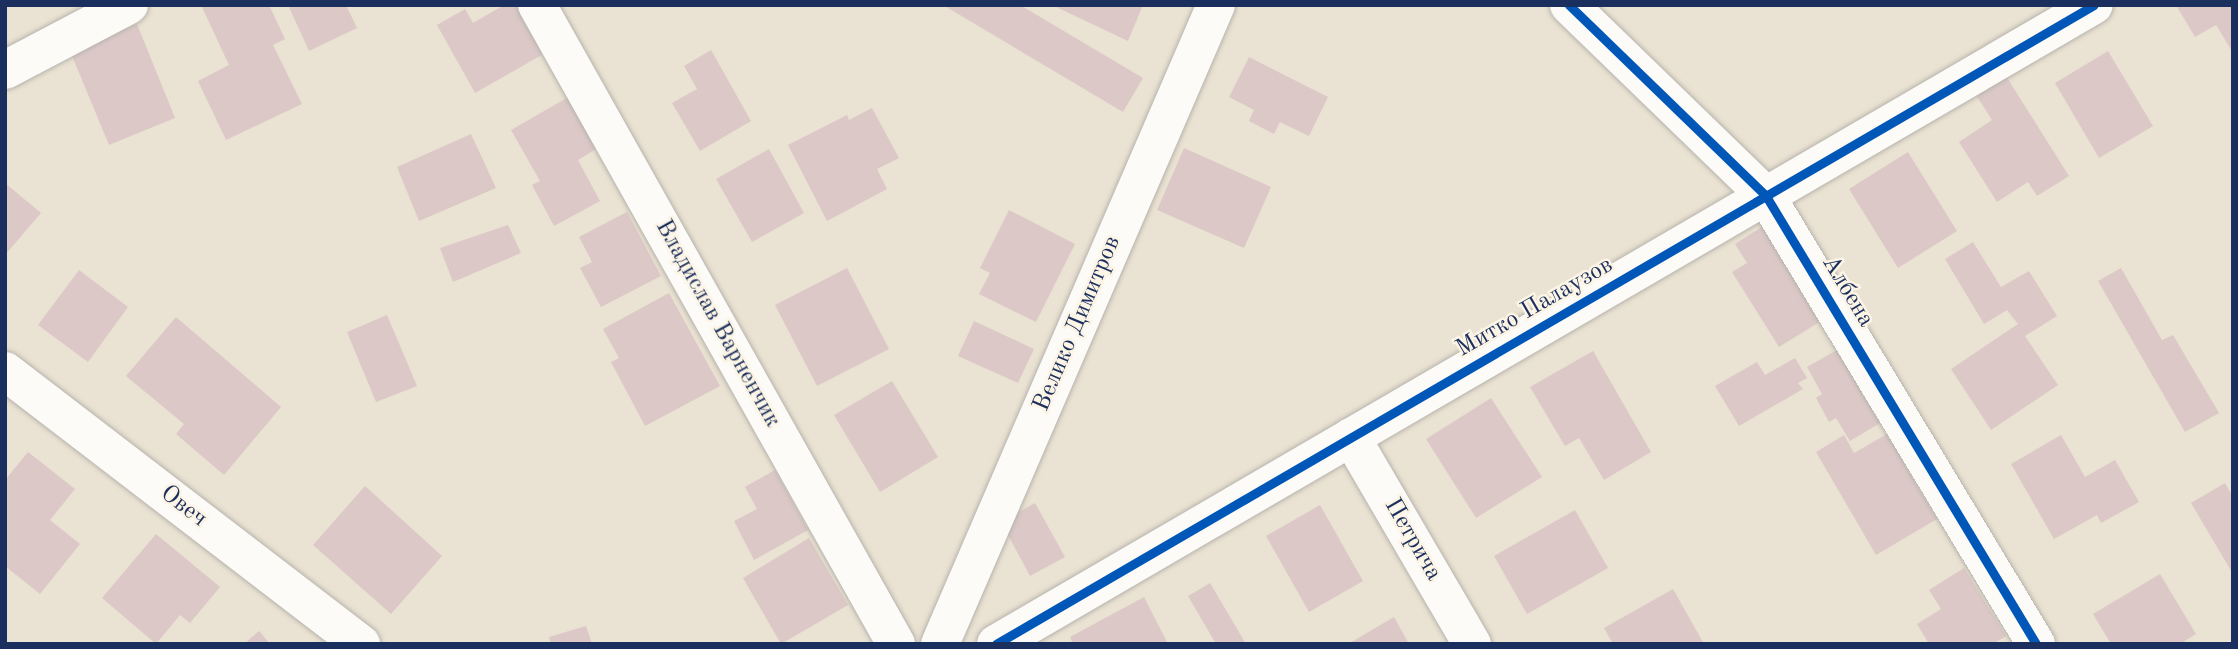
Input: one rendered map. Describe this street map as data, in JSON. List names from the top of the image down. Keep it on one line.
{"streets":{"street":["Албена","Митко Палаузов","Владислав Варненчик","Велико Димитров","Овеч","Петрича"]},"crossings":[["Албена","Митко Палаузов"],["Митко Палаузов","Петрича"]]}
